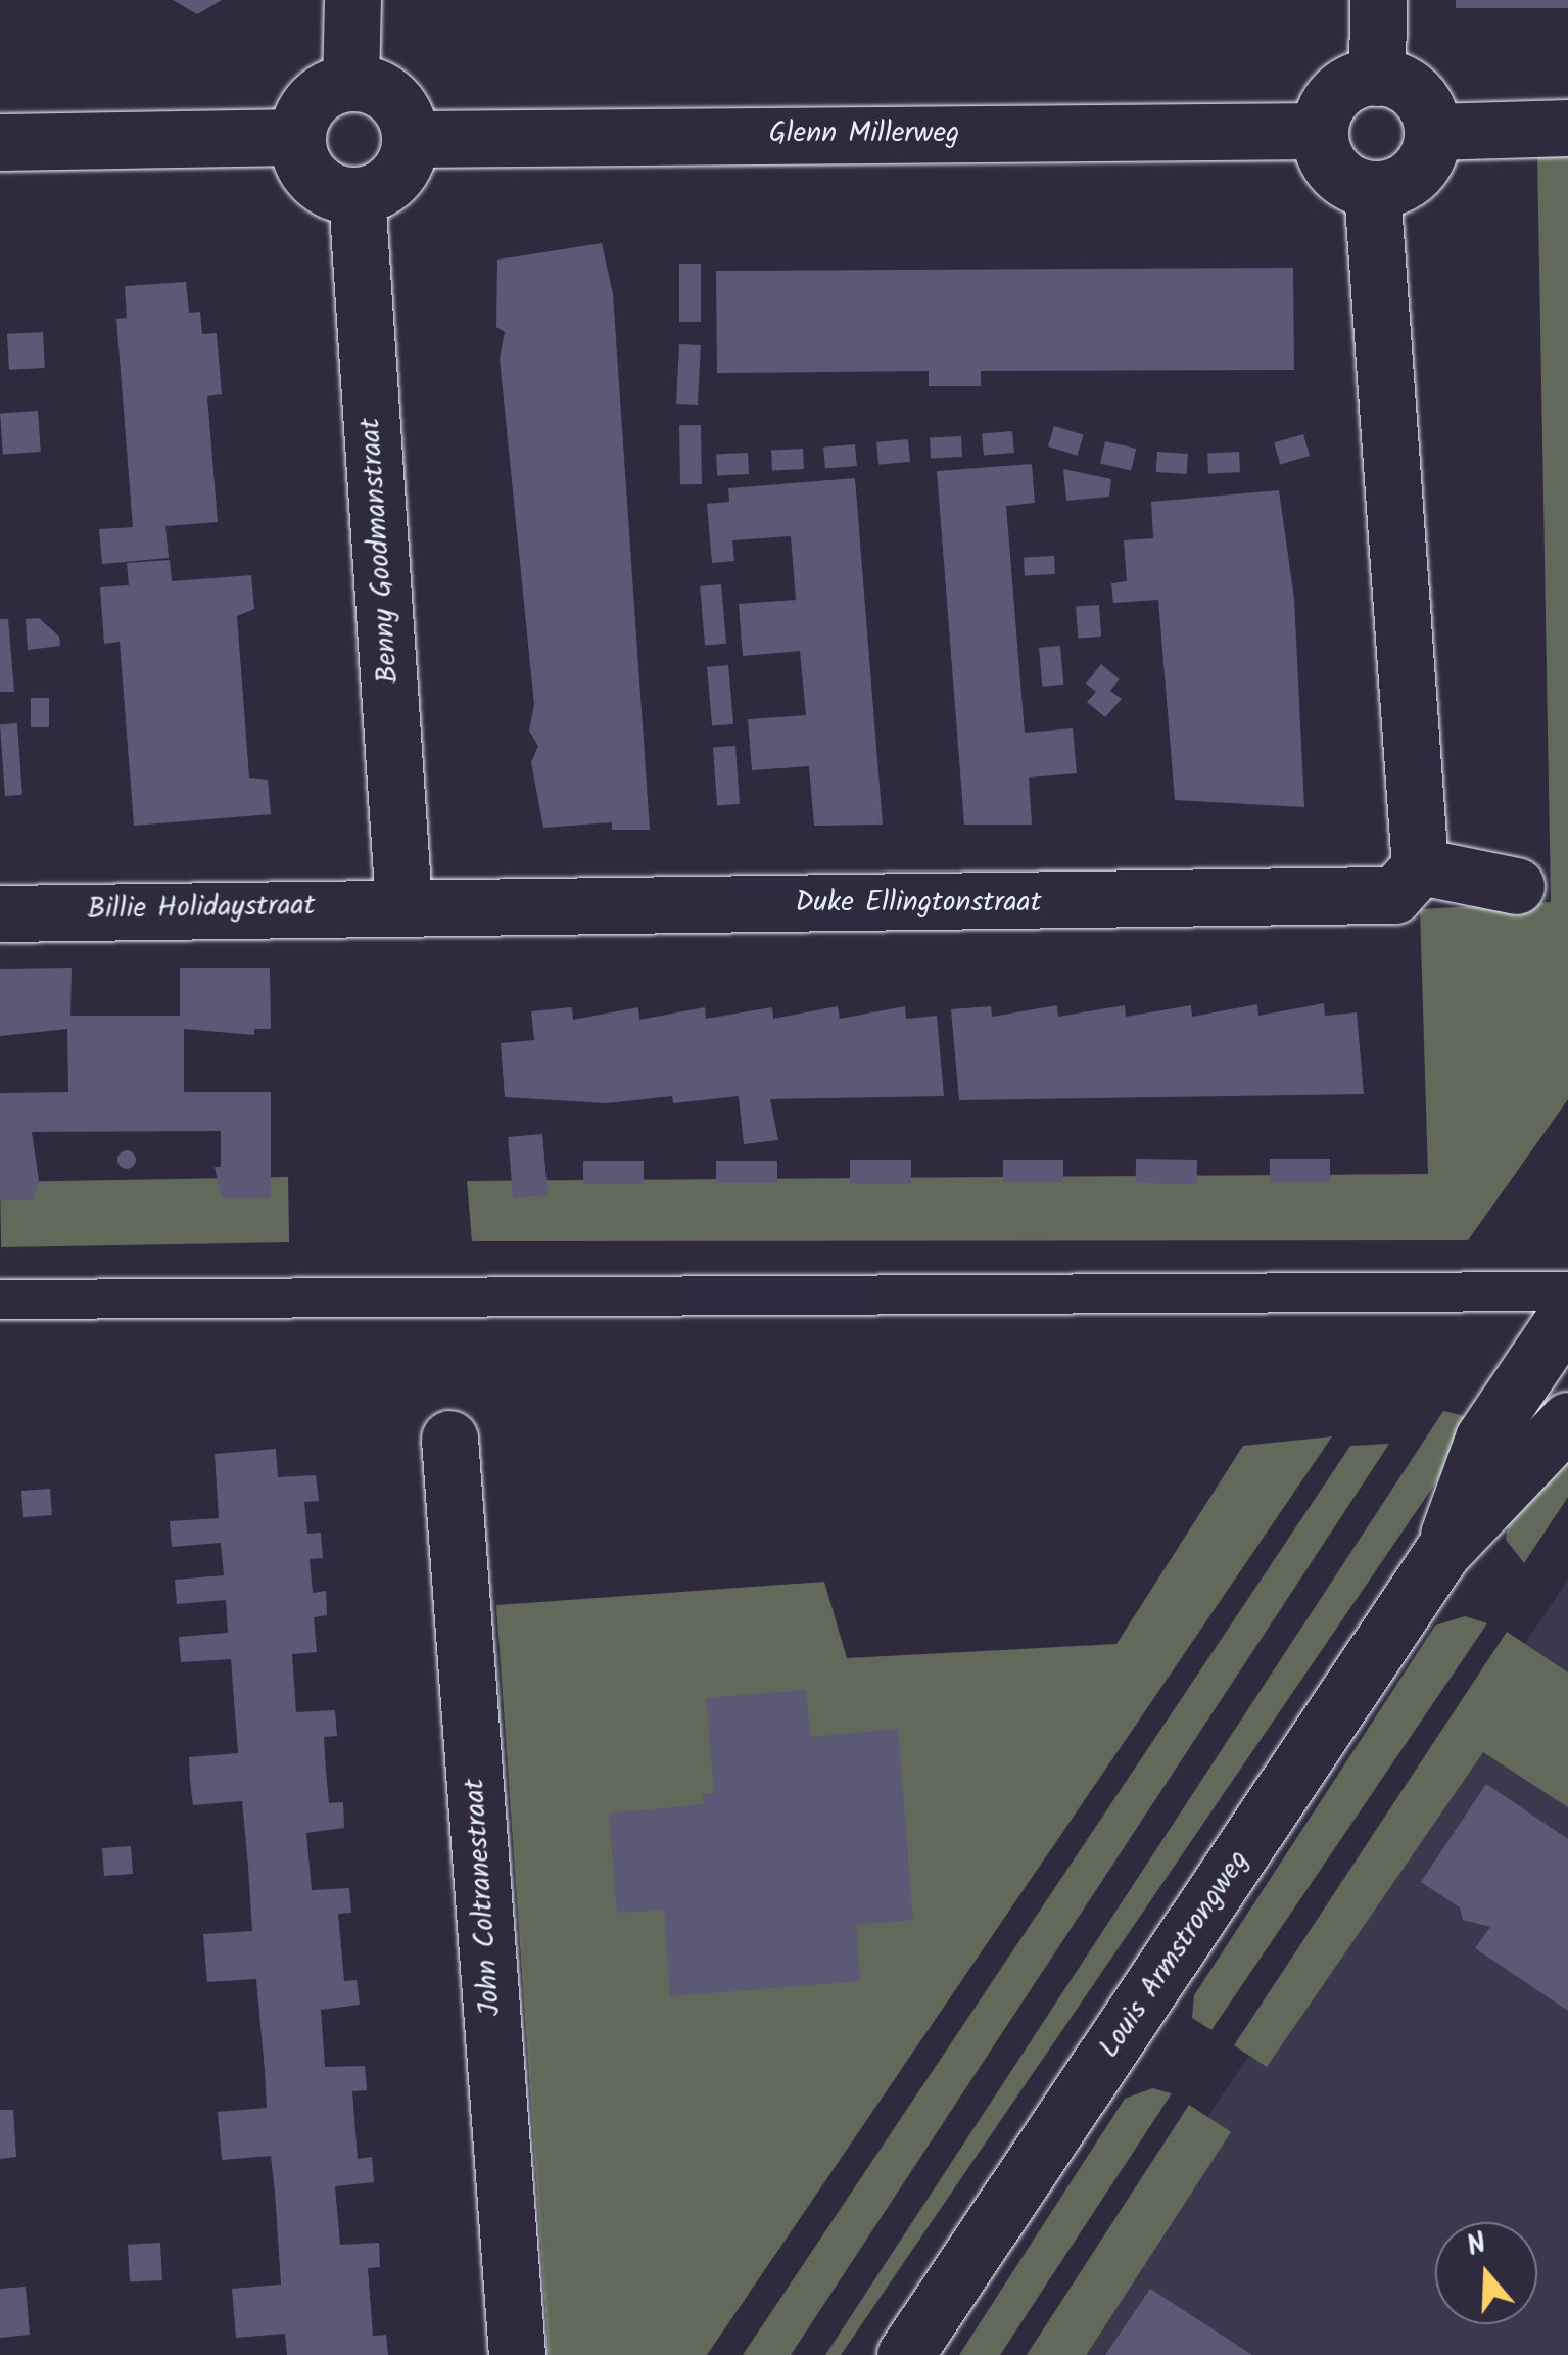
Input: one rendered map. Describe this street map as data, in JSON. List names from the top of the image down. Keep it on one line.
{"streets":{"street":["Glenn Millerweg","Benny Goodmanstraat","Duke Ellingtonstraat","Billie Holidaystraat","John Coltranestraat","Louis Armstrongweg"]},"crossings":[["Glenn Millerweg","Benny Goodmanstraat"],["Benny Goodmanstraat","Duke Ellingtonstraat"],["Benny Goodmanstraat","Billie Holidaystraat"],["Duke Ellingtonstraat","Billie Holidaystraat"]],"north":"top"}
